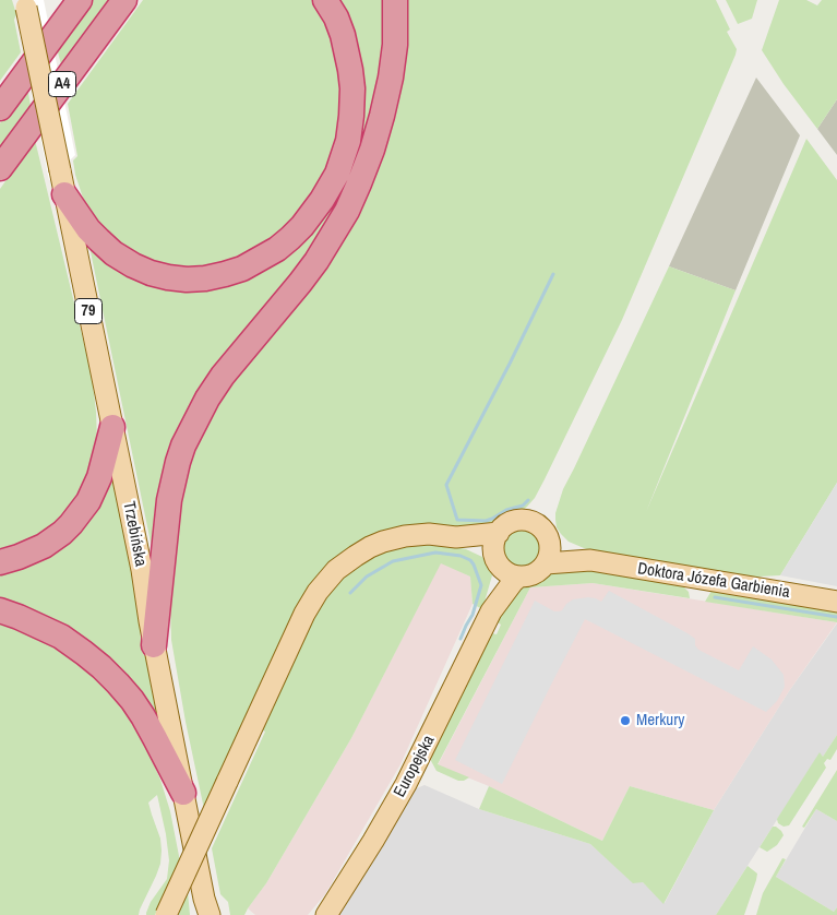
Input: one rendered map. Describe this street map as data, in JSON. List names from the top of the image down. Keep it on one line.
{"streets":{"highway":["A4"],"main road":["79","Trzebińska","Doktora Józefa Garbienia","Europejska"]},"crossings":[["Doktora Józefa Garbienia","Europejska"]],"places":["Merkury"]}
